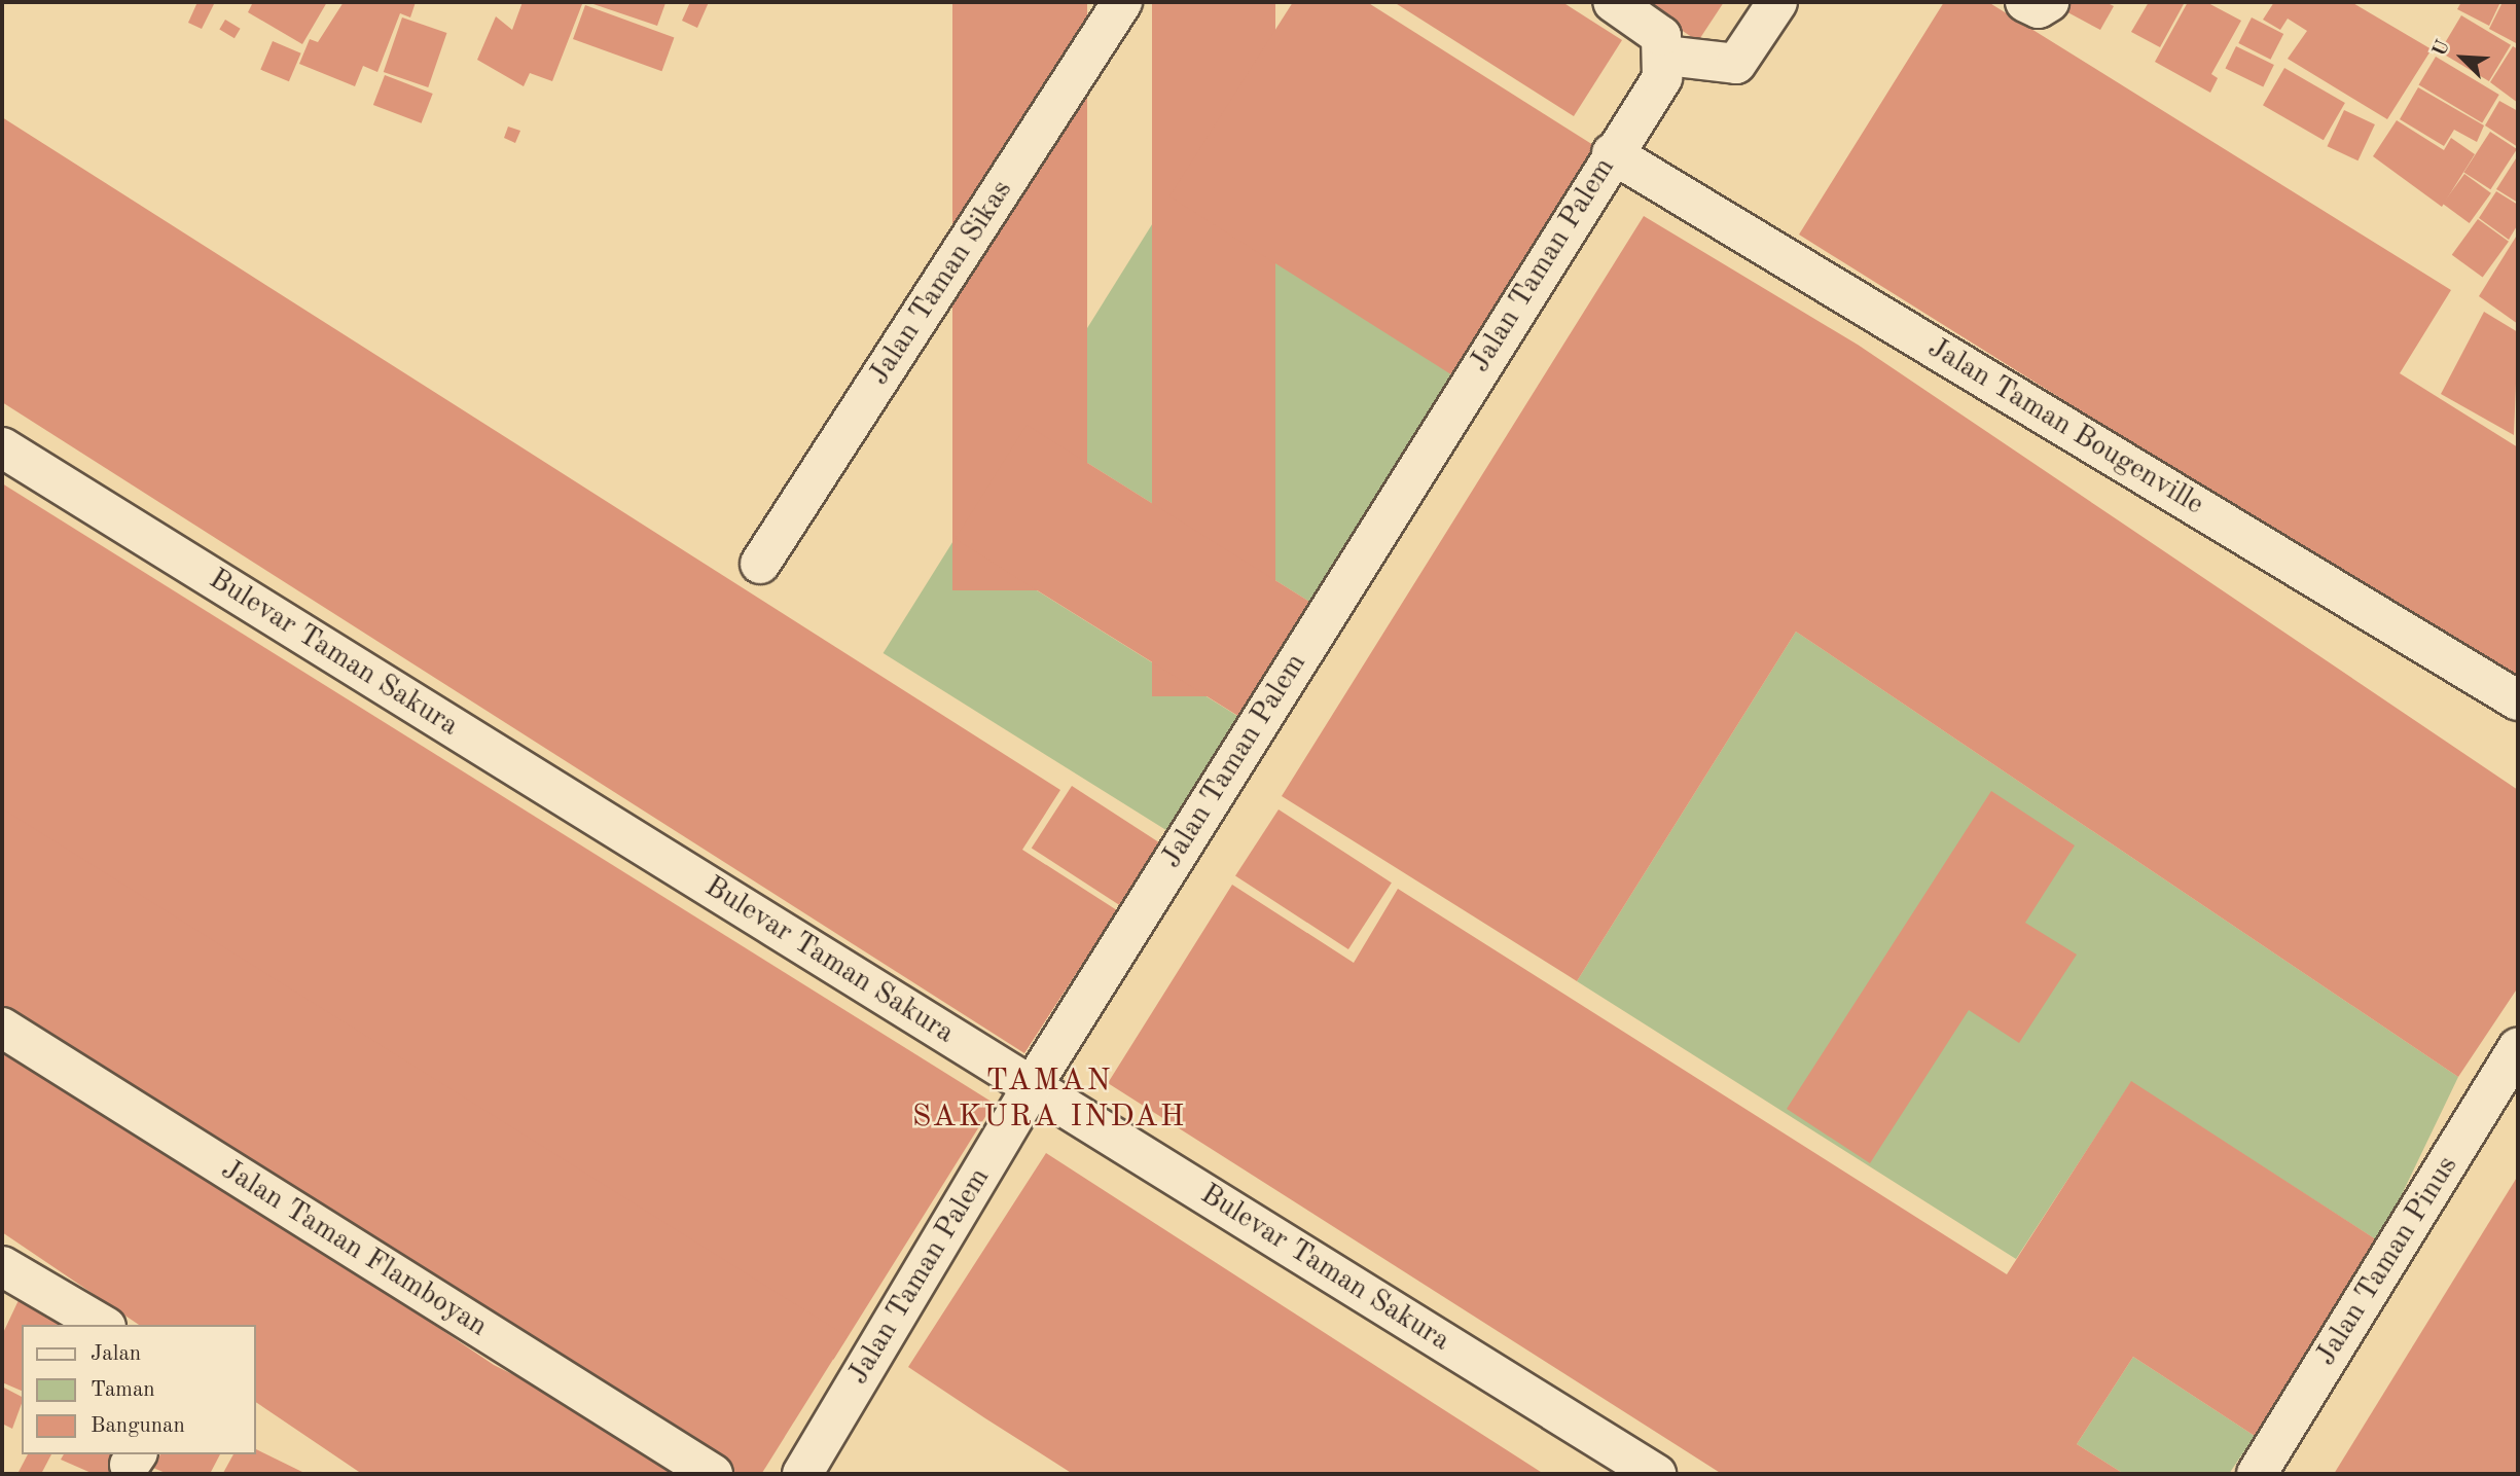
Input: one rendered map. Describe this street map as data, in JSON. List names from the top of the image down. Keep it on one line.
{"streets":{"street":["Jalan Taman Palem","Jalan Taman Sikas","Jalan Taman Bougenville","Bulevar Taman Sakura","Jalan Taman Flamboyan","Jalan Taman Pinus"]},"crossings":[["Jalan Taman Palem","Jalan Taman Bougenville"],["Jalan Taman Palem","Bulevar Taman Sakura"]],"districts":["TAMAN SAKURA INDAH"],"legend":["Jalan","Taman","Bangunan"],"north":"top left"}
